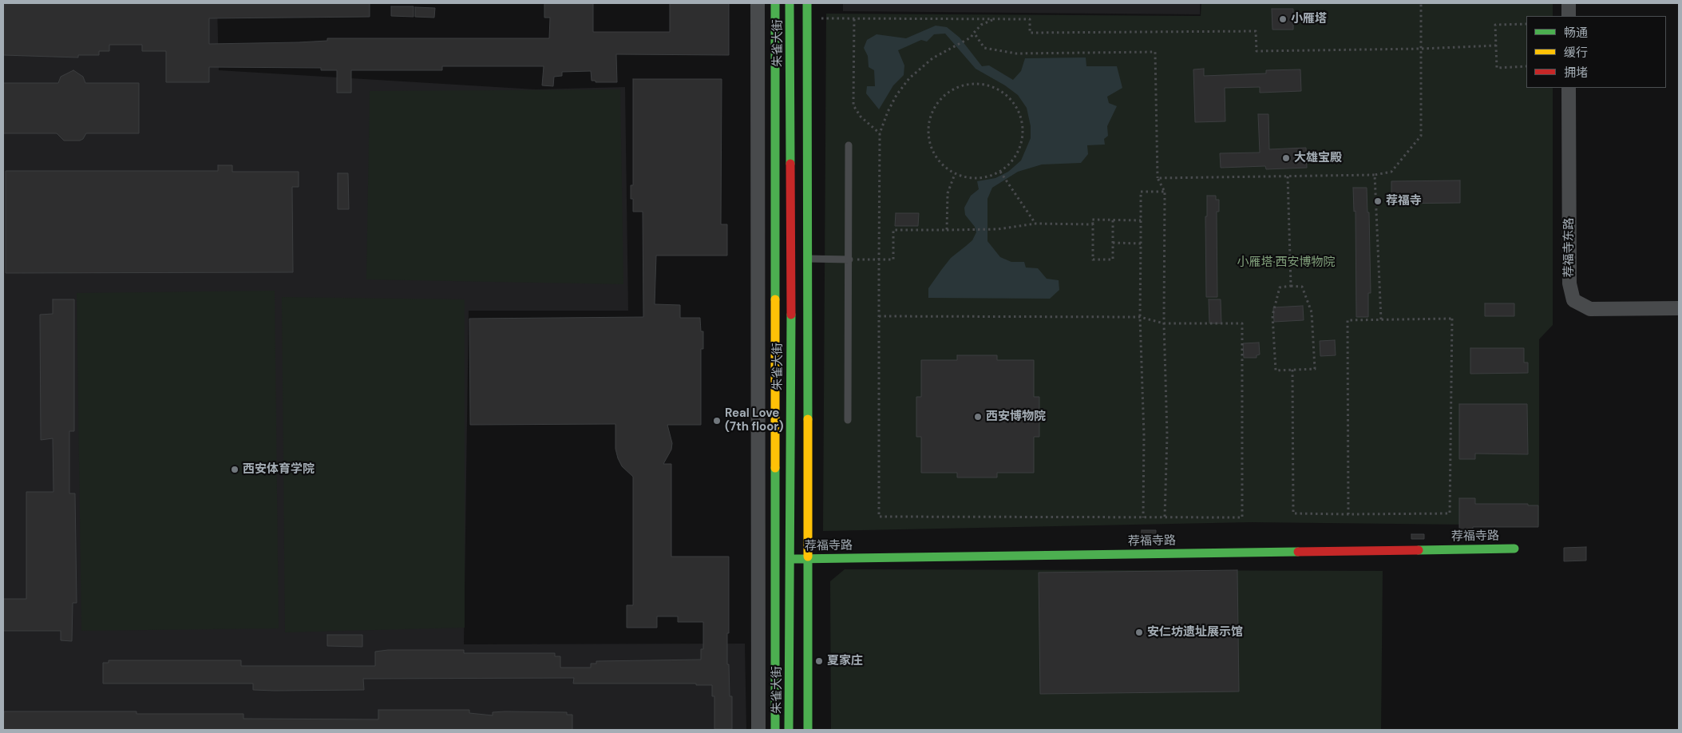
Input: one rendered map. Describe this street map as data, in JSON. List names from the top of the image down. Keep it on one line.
{"streets":{"street":["朱雀大街","荐福寺东路","荐福寺路"]},"crossings":[["朱雀大街","荐福寺路"]],"parks":["小雁塔·西安博物院"],"places":["小雁塔","大雄宝殿","荐福寺","西安博物院","Real Love (7th floor)","西安体育学院","安仁坊遗址展示馆","夏家庄"],"legend":["畅通","缓行","拥堵"]}
